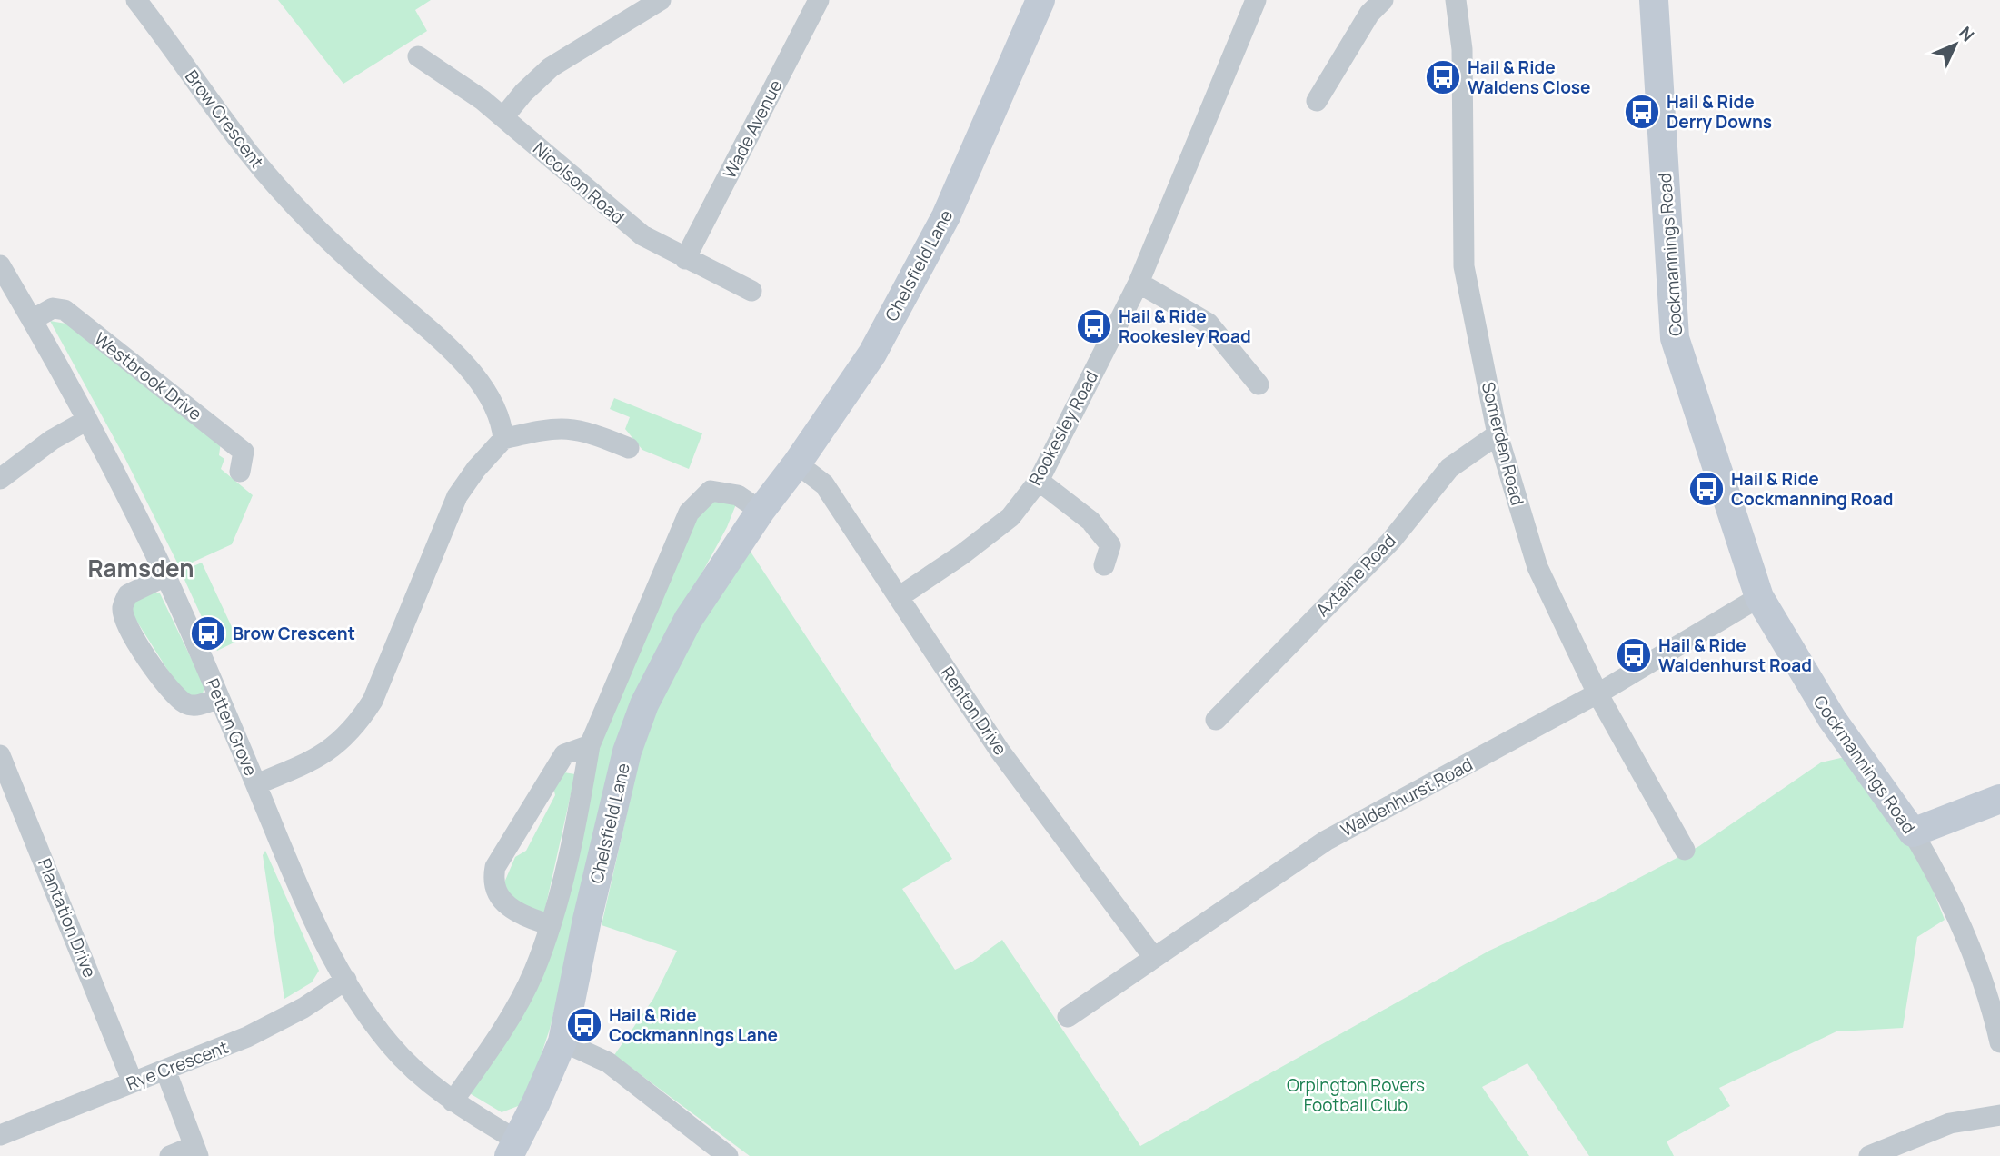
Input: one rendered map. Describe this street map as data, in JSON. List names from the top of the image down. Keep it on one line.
{"streets":{"street":["Brow Crescent","Wade Avenue","Nicolson Road","Cockmannings Road","Chelsfield Lane","Westbrook Drive","Rookesley Road","Somerden Road","Axtaine Road","Renton Drive","Petten Grove","Waldenhurst Road","Plantation Drive","Rye Crescent"]},"crossings":[["Wade Avenue","Nicolson Road"],["Cockmannings Road","Waldenhurst Road"],["Chelsfield Lane","Renton Drive"],["Chelsfield Lane","Petten Grove"],["Westbrook Drive","Petten Grove"],["Rookesley Road","Renton Drive"],["Somerden Road","Axtaine Road"],["Somerden Road","Waldenhurst Road"],["Renton Drive","Waldenhurst Road"],["Petten Grove","Rye Crescent"],["Plantation Drive","Rye Crescent"]],"districts":["Ramsden"],"parks":["Orpington Rovers Football Club"],"places":{"bus stop":["Hail & Ride Waldens Close","Hail & Ride Derry Downs","Hail & Ride Rookesley Road","Hail & Ride Cockmanning Road","Brow Crescent","Hail & Ride Waldenhurst Road","Hail & Ride Cockmannings Lane"]},"north":"top right"}
